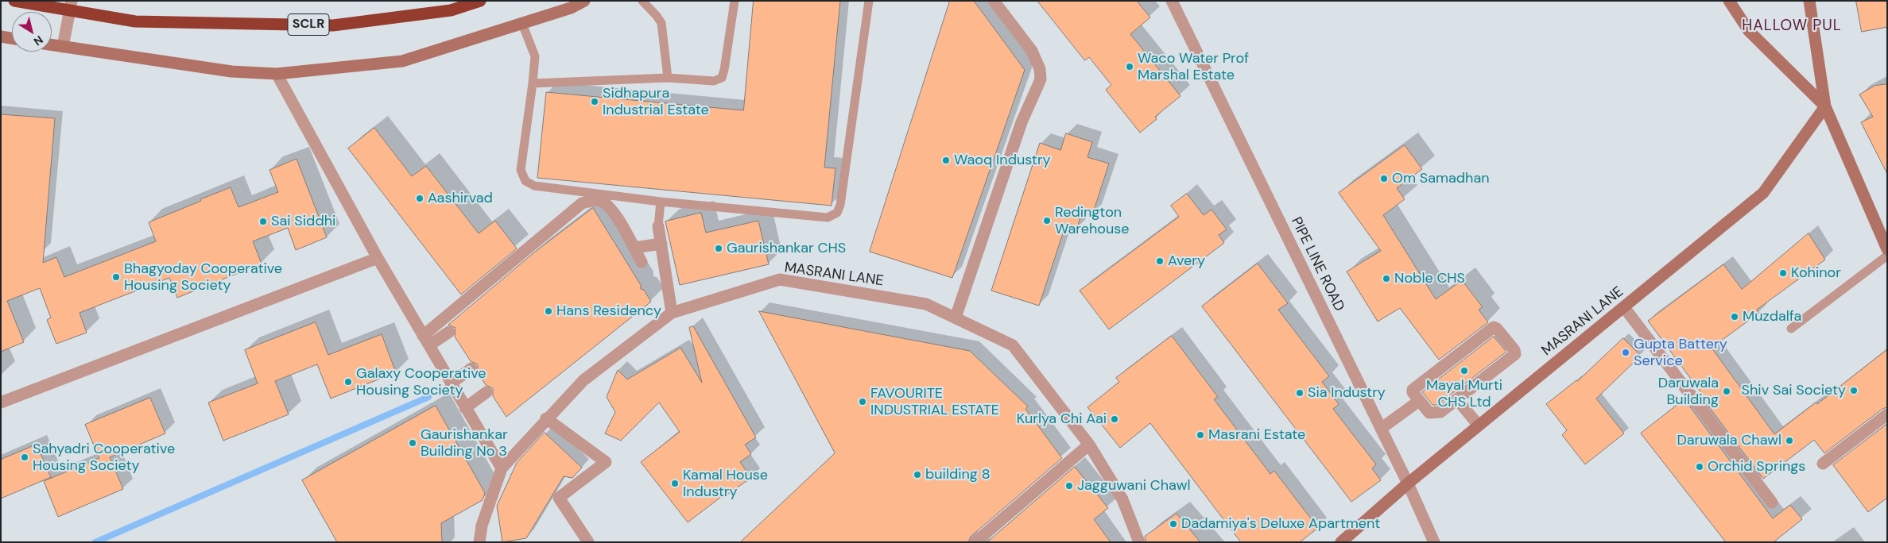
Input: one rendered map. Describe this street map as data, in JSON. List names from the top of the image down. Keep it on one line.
{"streets":{"highway":["SCLR"],"street":["PIPE LINE ROAD","MASRANI LANE"]},"crossings":[["PIPE LINE ROAD","MASRANI LANE"]],"districts":["HALLOW PUL"],"places":["Waco Water Prof Marshal Estate","Sidhapura Industrial Estate","Waoq Industry","Om Samadhan","Aashirvad","Redington Warehouse","Sai Siddhi","Gaurishankar CHS","Avery","Kohinor","Bhagyoday Cooperative Housing Society","Noble CHS","Hans Residency","Muzdalfa","Gupta Battery Service","Mayal Murti CHS Ltd","Galaxy Cooperative Housing Society","Shiv Sai Society","Daruwala Building","Sia Industry","FAVOURITE INDUSTRIAL ESTATE","Kurlya Chi Aai","Masrani Estate","Daruwala Chawl","Gaurishankar Building No 3","Sahyadri Cooperative Housing Society","Orchid Springs","building 8","Kamal House Industry","Jagguwani Chawl","Dadamiya's Deluxe Apartment"],"north":"bottom right"}
